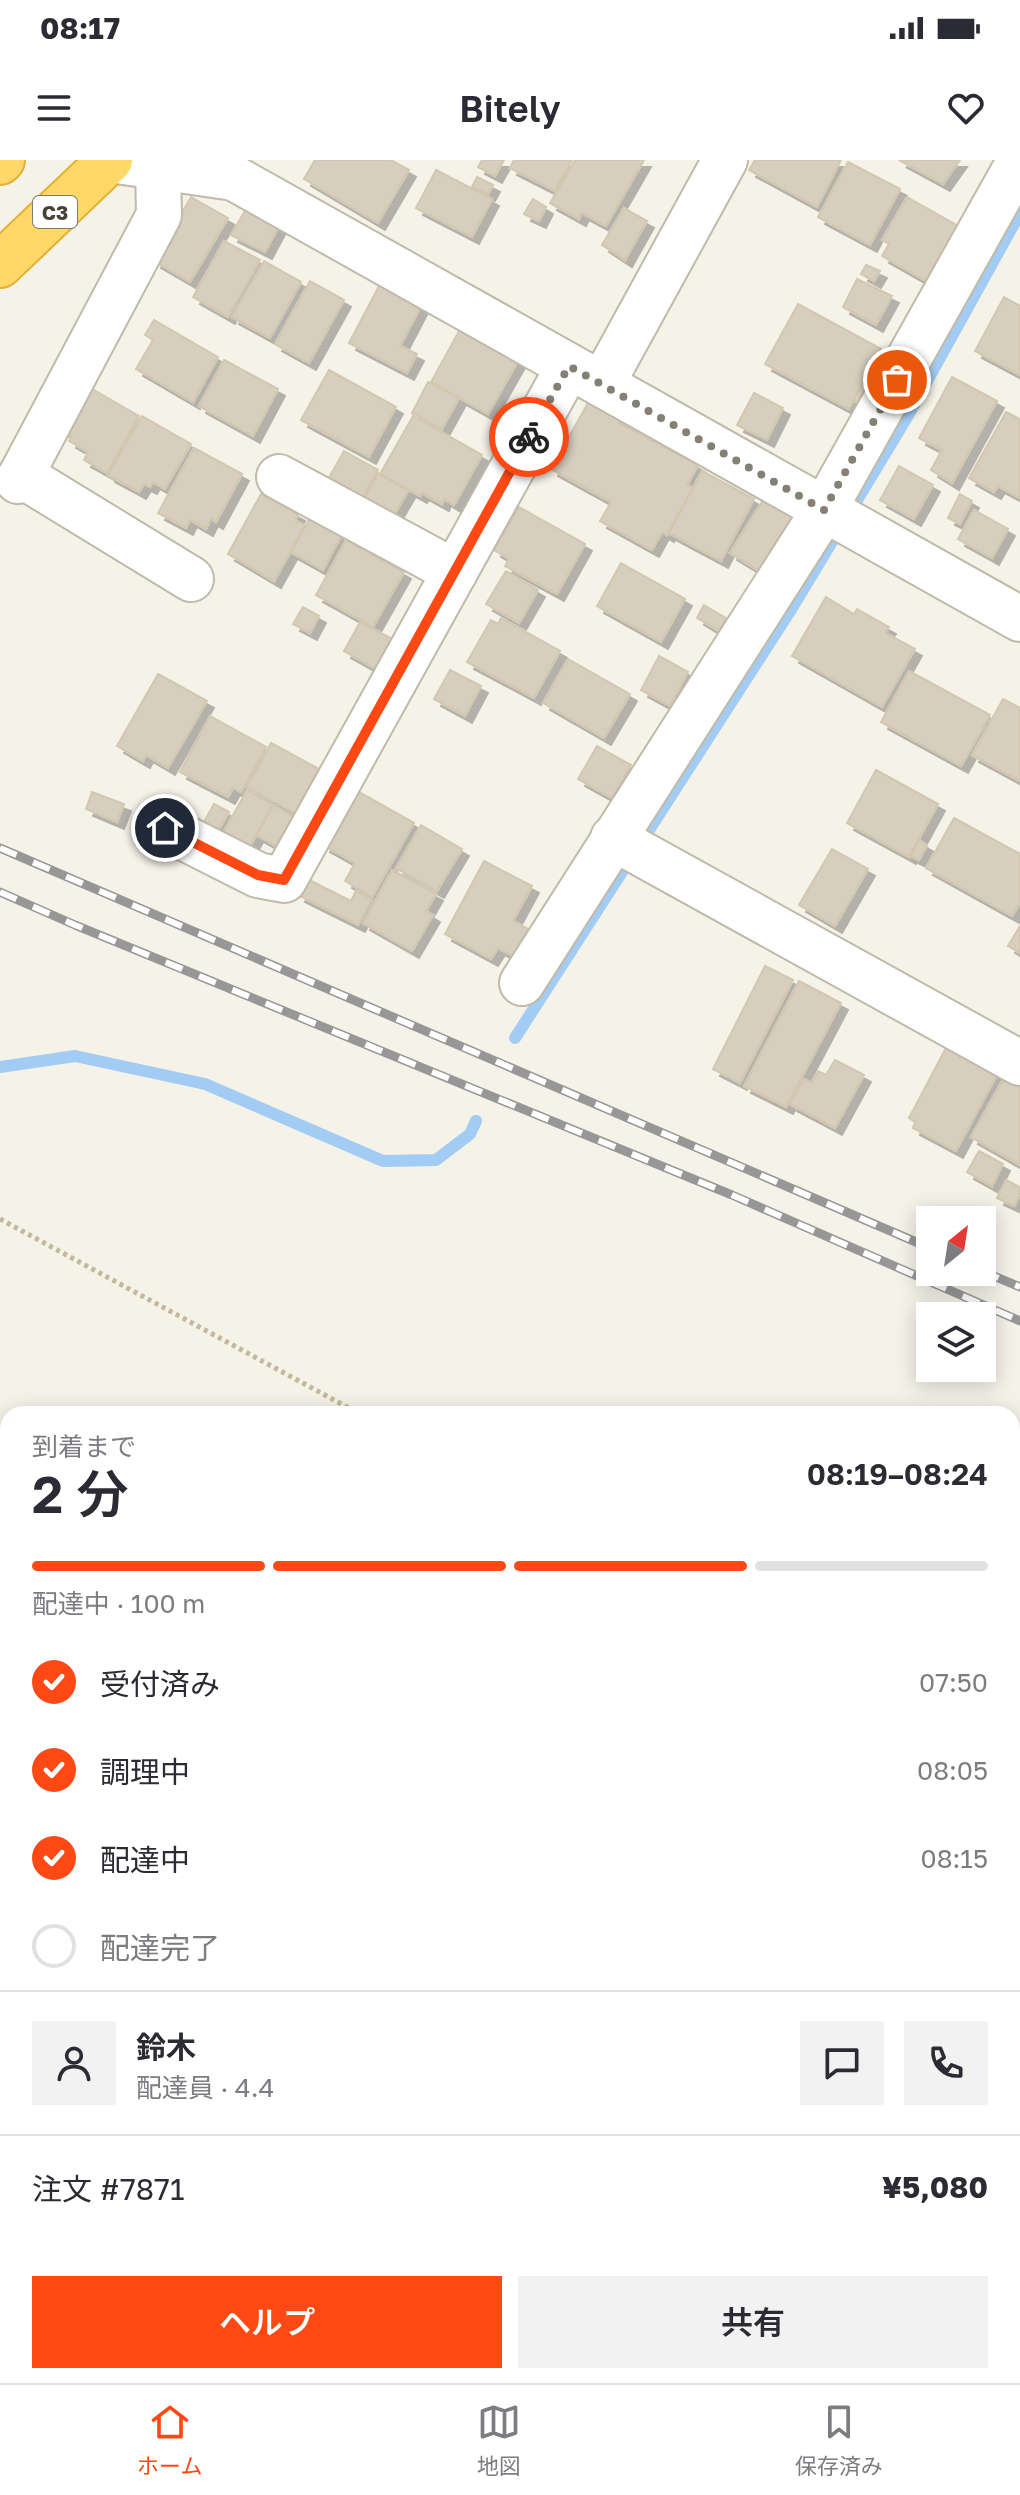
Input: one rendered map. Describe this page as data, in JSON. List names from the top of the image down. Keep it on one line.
{"streets":{"highway":["C3"]},"north":"top right","page":{"status":"08:17","header":"Bitely","heading":["2 分","到着まで","08:19–08:24"],"panel":["鈴木","配達員 · 4.4","注文 #7871","¥5,080"],"bar":"配達中 · 100 m","list":[["受付済み","07:50"],["調理中","08:05"],["配達中","08:15"],"配達完了"],"buttons":["ヘルプ","共有"],"tabs":["ホーム","地図","保存済み"]}}
